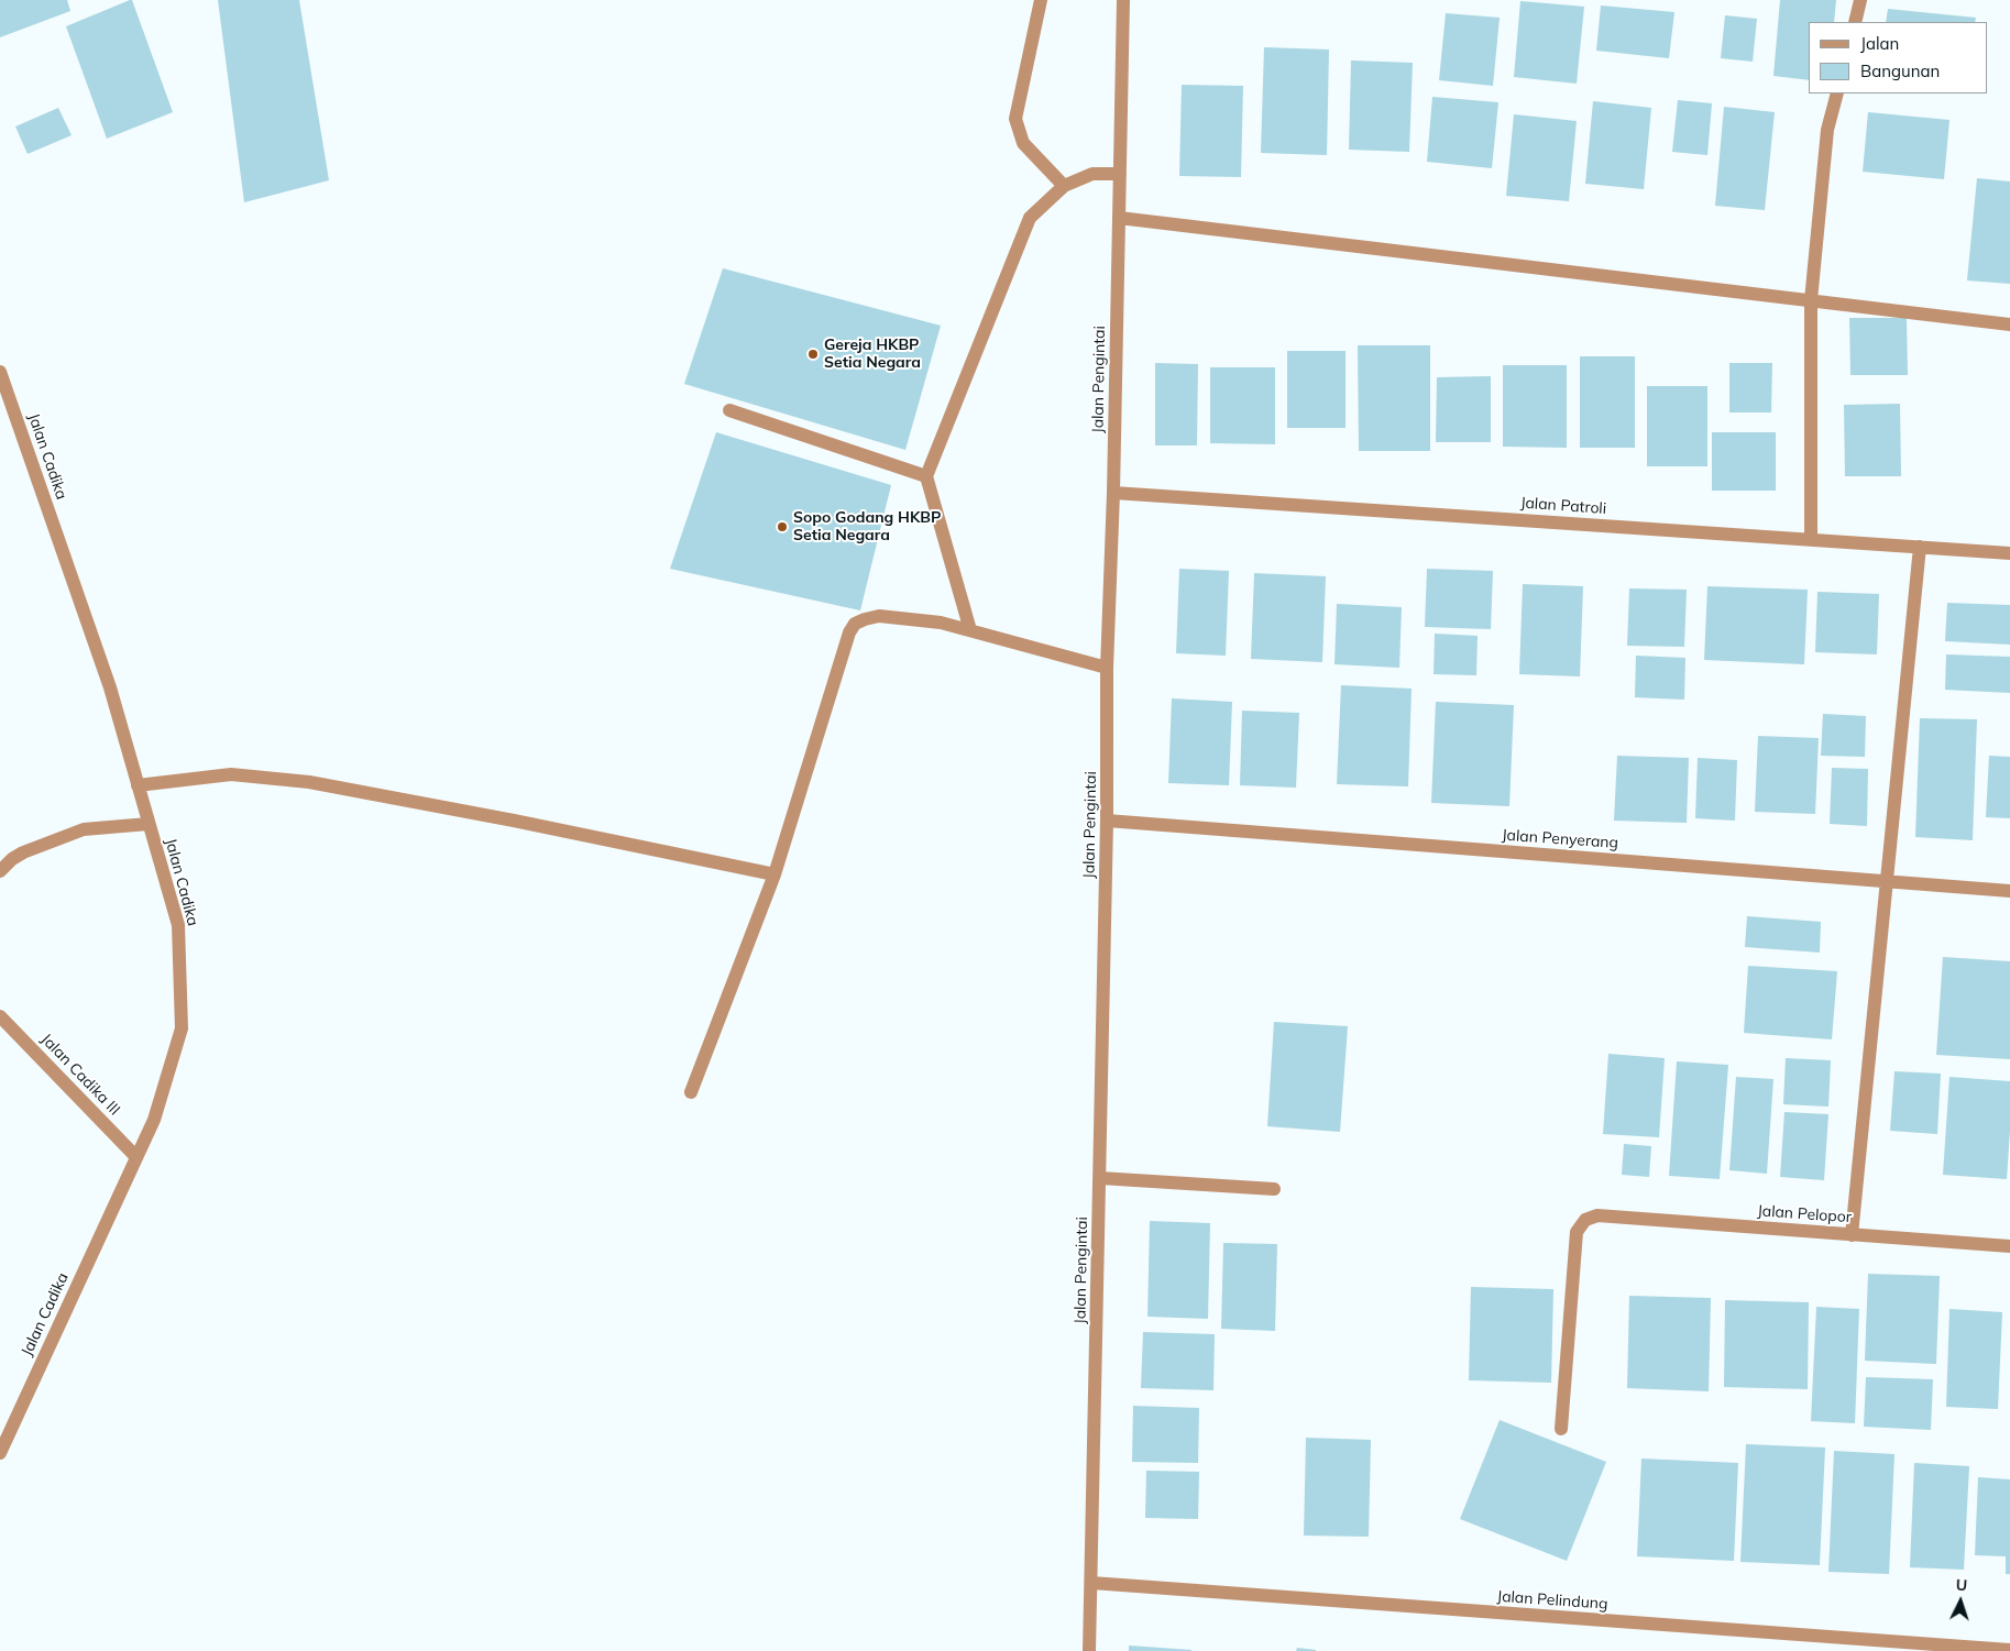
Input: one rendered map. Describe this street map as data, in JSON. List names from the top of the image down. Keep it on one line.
{"streets":{"street":["Jalan Pengintai","Jalan Cadika","Jalan Patroli","Jalan Penyerang","Jalan Cadika III","Jalan Pelopor","Jalan Pelindung"]},"crossings":[["Jalan Pengintai","Jalan Patroli"],["Jalan Pengintai","Jalan Penyerang"],["Jalan Pengintai","Jalan Pelindung"],["Jalan Cadika","Jalan Cadika III"]],"places":["Gereja HKBP Setia Negara","Sopo Godang HKBP Setia Negara"],"legend":["Jalan","Bangunan"],"north":"top"}
